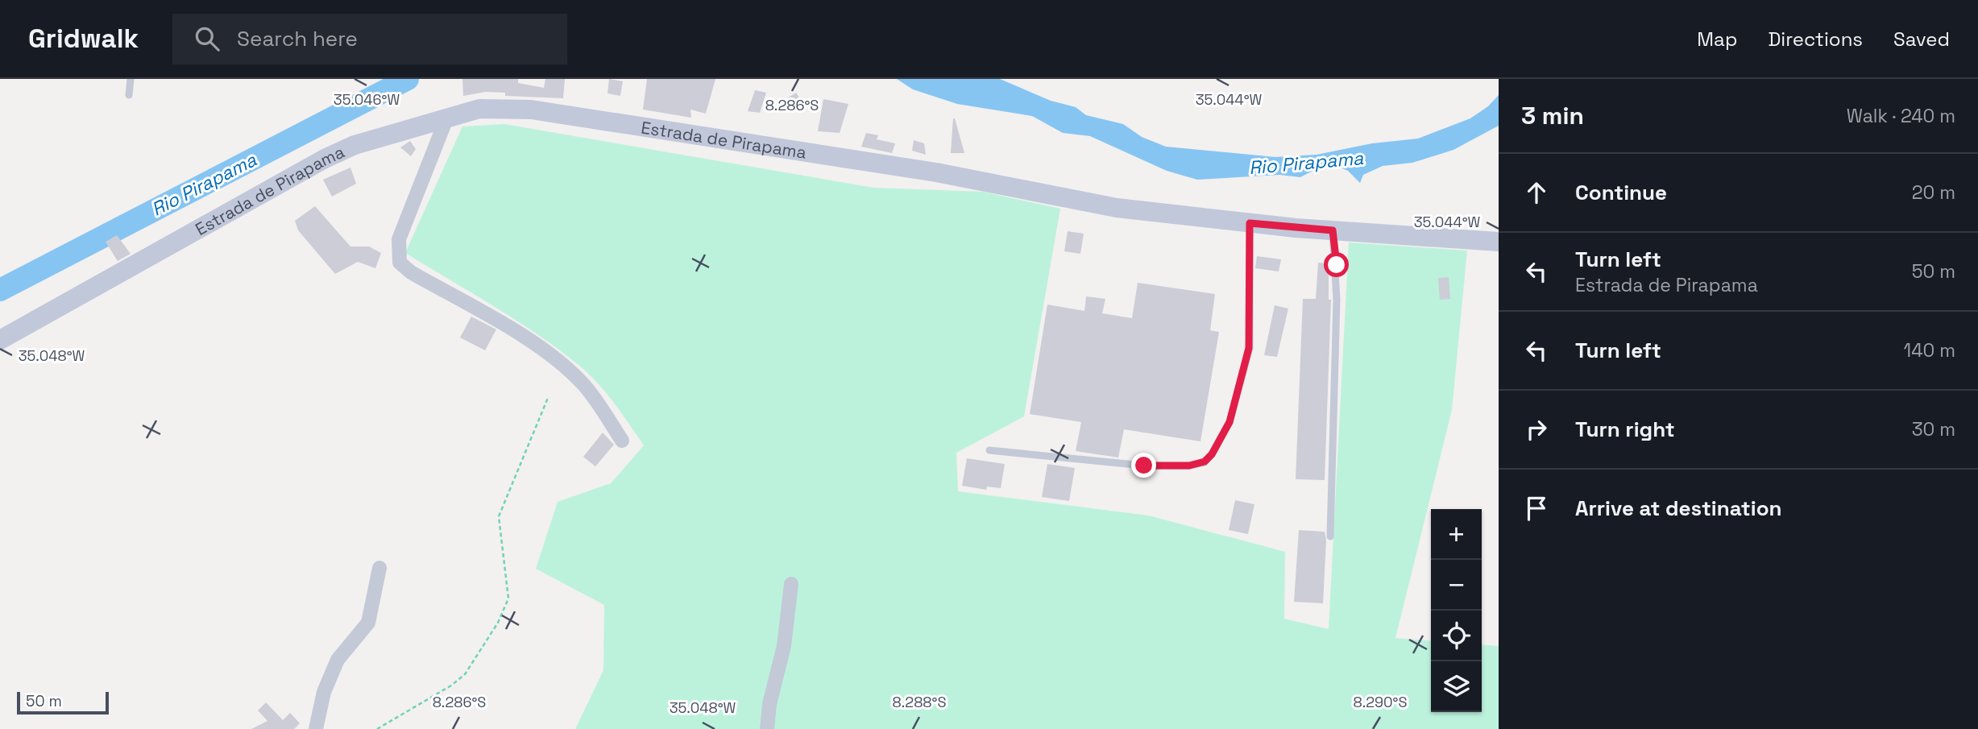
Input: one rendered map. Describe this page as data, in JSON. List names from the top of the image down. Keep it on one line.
{"streets":{"main road":["Estrada de Pirapama"]},"water":["Rio Pirapama"],"scale_bar":"50 m","page":{"header":"Gridwalk","search":"Search here","nav":["Map","Directions","Saved"],"heading":["3 min","Walk · 240 m"],"list":[["Continue","20 m"],["Turn left","Estrada de Pirapama","50 m"],["Turn left","140 m"],["Turn right","30 m"],"Arrive at destination"],"map_buttons":["+","−"],"scale":"50 m"},"coordinates":["35.046°W","35.044°W","8.286°S","35.048°W","8.288°S","8.290°S"]}
